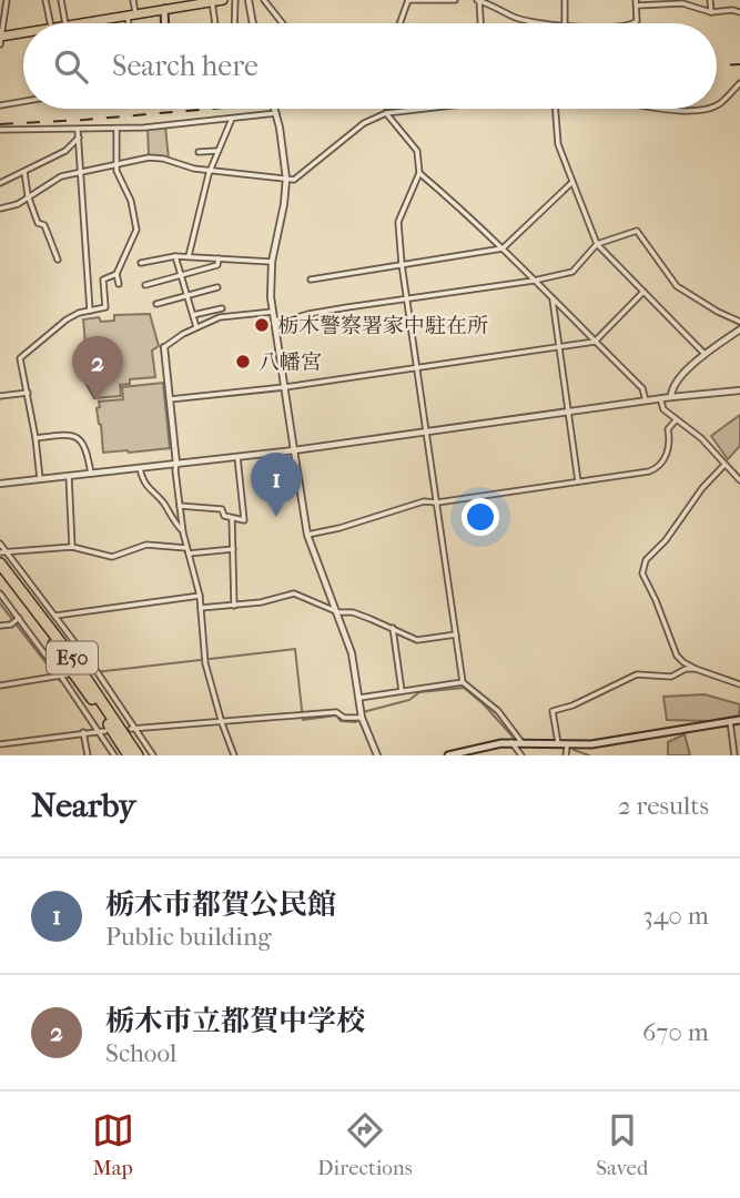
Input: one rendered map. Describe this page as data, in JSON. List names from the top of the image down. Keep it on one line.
{"streets":{"highway":["E50"]},"places":["栃木警察署家中駐在所","八幡宮"],"page":{"search":"Search here","pins":["2","1"],"heading":["Nearby","2 results"],"list":[{"mark":"1","name":"栃木市都賀公民館","note":"Public building","value":"340 m"},{"mark":"2","name":"栃木市立都賀中学校","note":"School","value":"670 m"}],"nav":["Map","Directions","Saved"]}}
